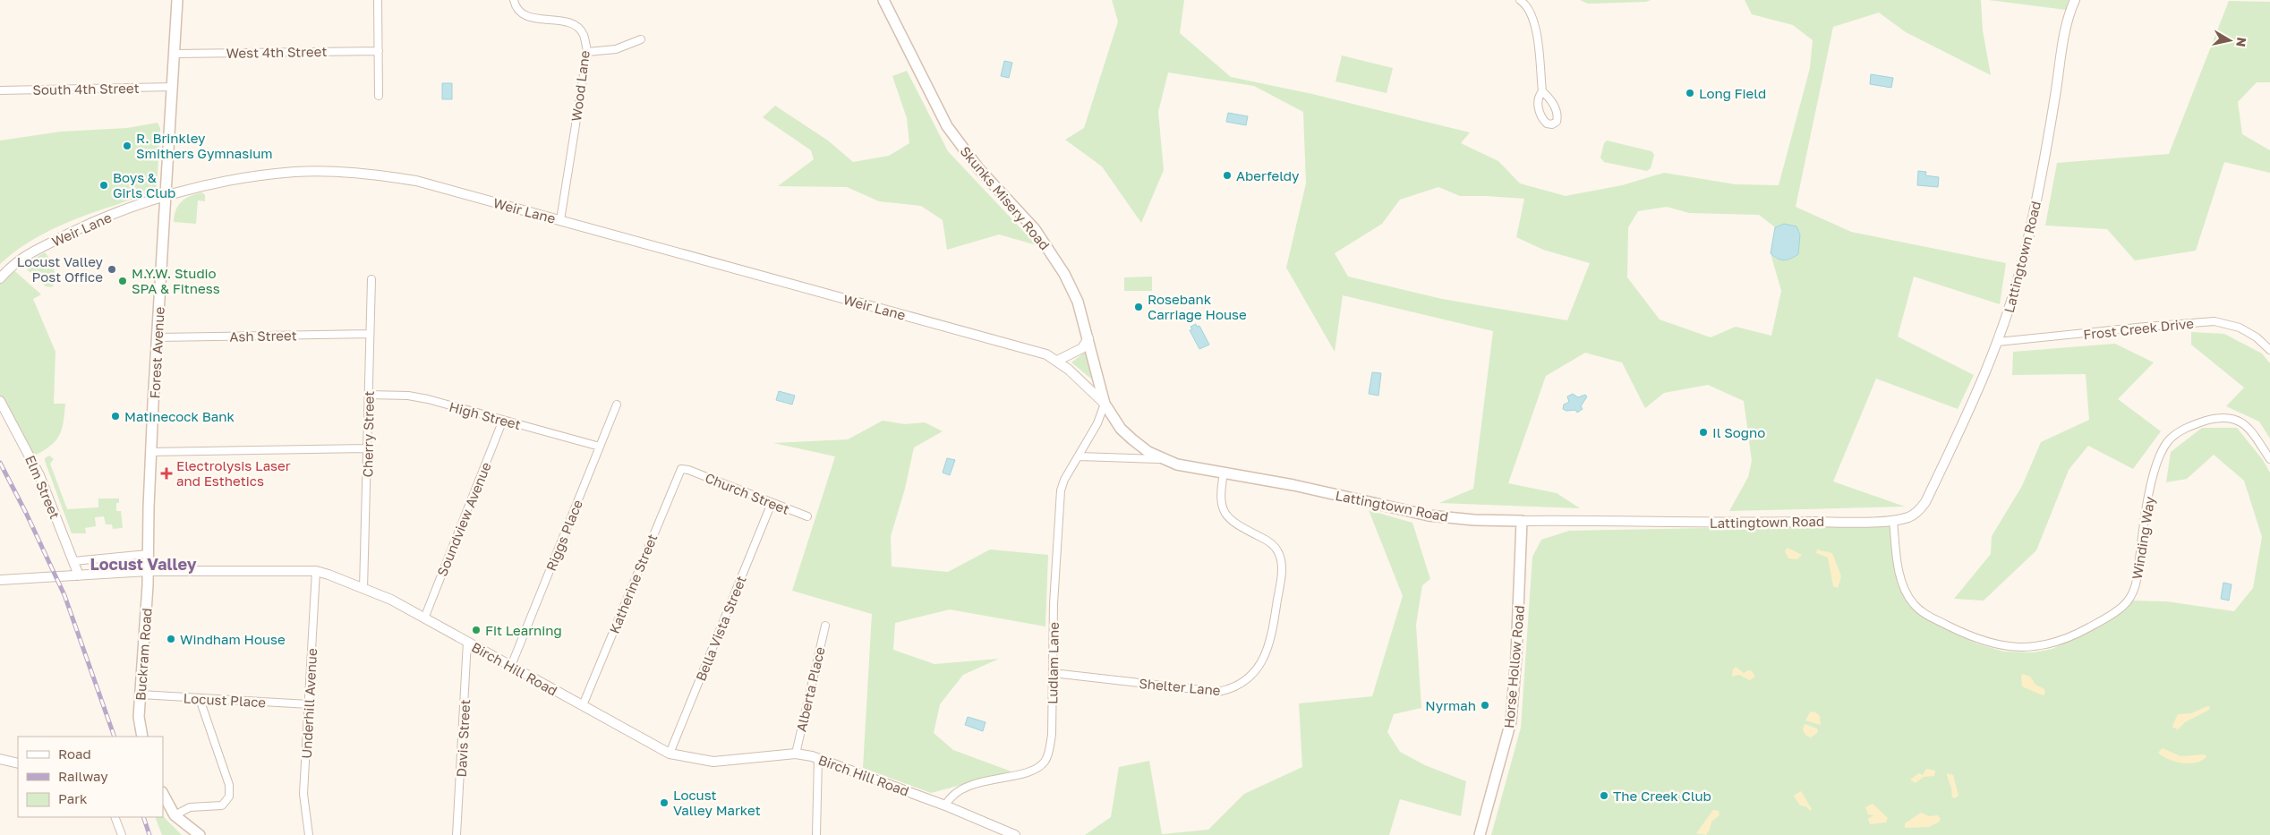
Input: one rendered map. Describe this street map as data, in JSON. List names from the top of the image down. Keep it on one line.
{"streets":{"main road":["Skunks Misery Road","Lattingtown Road","Forest Avenue","Buckram Road","Horse Hollow Road"],"street":["West 4th Street","Wood Lane","South 4th Street","Weir Lane","Frost Creek Drive","Ash Street","High Street","Cherry Street","Elm Street","Church Street","Soundview Avenue","Riggs Place","Winding Way","Katherine Street","Bella Vista Street","Ludlam Lane","Birch Hill Road","Shelter Lane","Alberta Place","Locust Place","Underhill Avenue","Davis Street"]},"crossings":[["West 4th Street","Forest Avenue"],["Wood Lane","Weir Lane"],["South 4th Street","Forest Avenue"],["Skunks Misery Road","Weir Lane"],["Skunks Misery Road","Lattingtown Road"],["Skunks Misery Road","Ludlam Lane"],["Weir Lane","Lattingtown Road"],["Weir Lane","Forest Avenue"],["Weir Lane","Ludlam Lane"],["Lattingtown Road","Frost Creek Drive"],["Lattingtown Road","Winding Way"],["Lattingtown Road","Ludlam Lane"],["Lattingtown Road","Horse Hollow Road"],["Lattingtown Road","Shelter Lane"],["Ash Street","Forest Avenue"],["Ash Street","Cherry Street"],["Forest Avenue","Buckram Road"],["Forest Avenue","Birch Hill Road"],["High Street","Cherry Street"],["High Street","Soundview Avenue"],["High Street","Riggs Place"],["Cherry Street","Birch Hill Road"],["Elm Street","Birch Hill Road"],["Church Street","Katherine Street"],["Church Street","Bella Vista Street"],["Soundview Avenue","Birch Hill Road"],["Riggs Place","Birch Hill Road"],["Katherine Street","Birch Hill Road"],["Bella Vista Street","Birch Hill Road"],["Buckram Road","Birch Hill Road"],["Buckram Road","Locust Place"],["Ludlam Lane","Birch Hill Road"],["Ludlam Lane","Shelter Lane"],["Birch Hill Road","Alberta Place"],["Birch Hill Road","Underhill Avenue"],["Birch Hill Road","Davis Street"],["Locust Place","Underhill Avenue"]],"districts":["Locust Valley"],"places":{"other":["Long Field","R. Brinkley Smithers Gymnasium","Aberfeldy","Boys & Girls Club","Locust Valley Post Office","M.Y.W. Studio SPA & Fitness","Rosebank Carriage House","Matinecock Bank","Il Sogno","Fit Learning","Windham House","Nyrmah","The Creek Club","Locust Valley Market"],"health":["Electrolysis Laser and Esthetics"]},"legend":["Road","Railway","Park"],"north":"right"}
